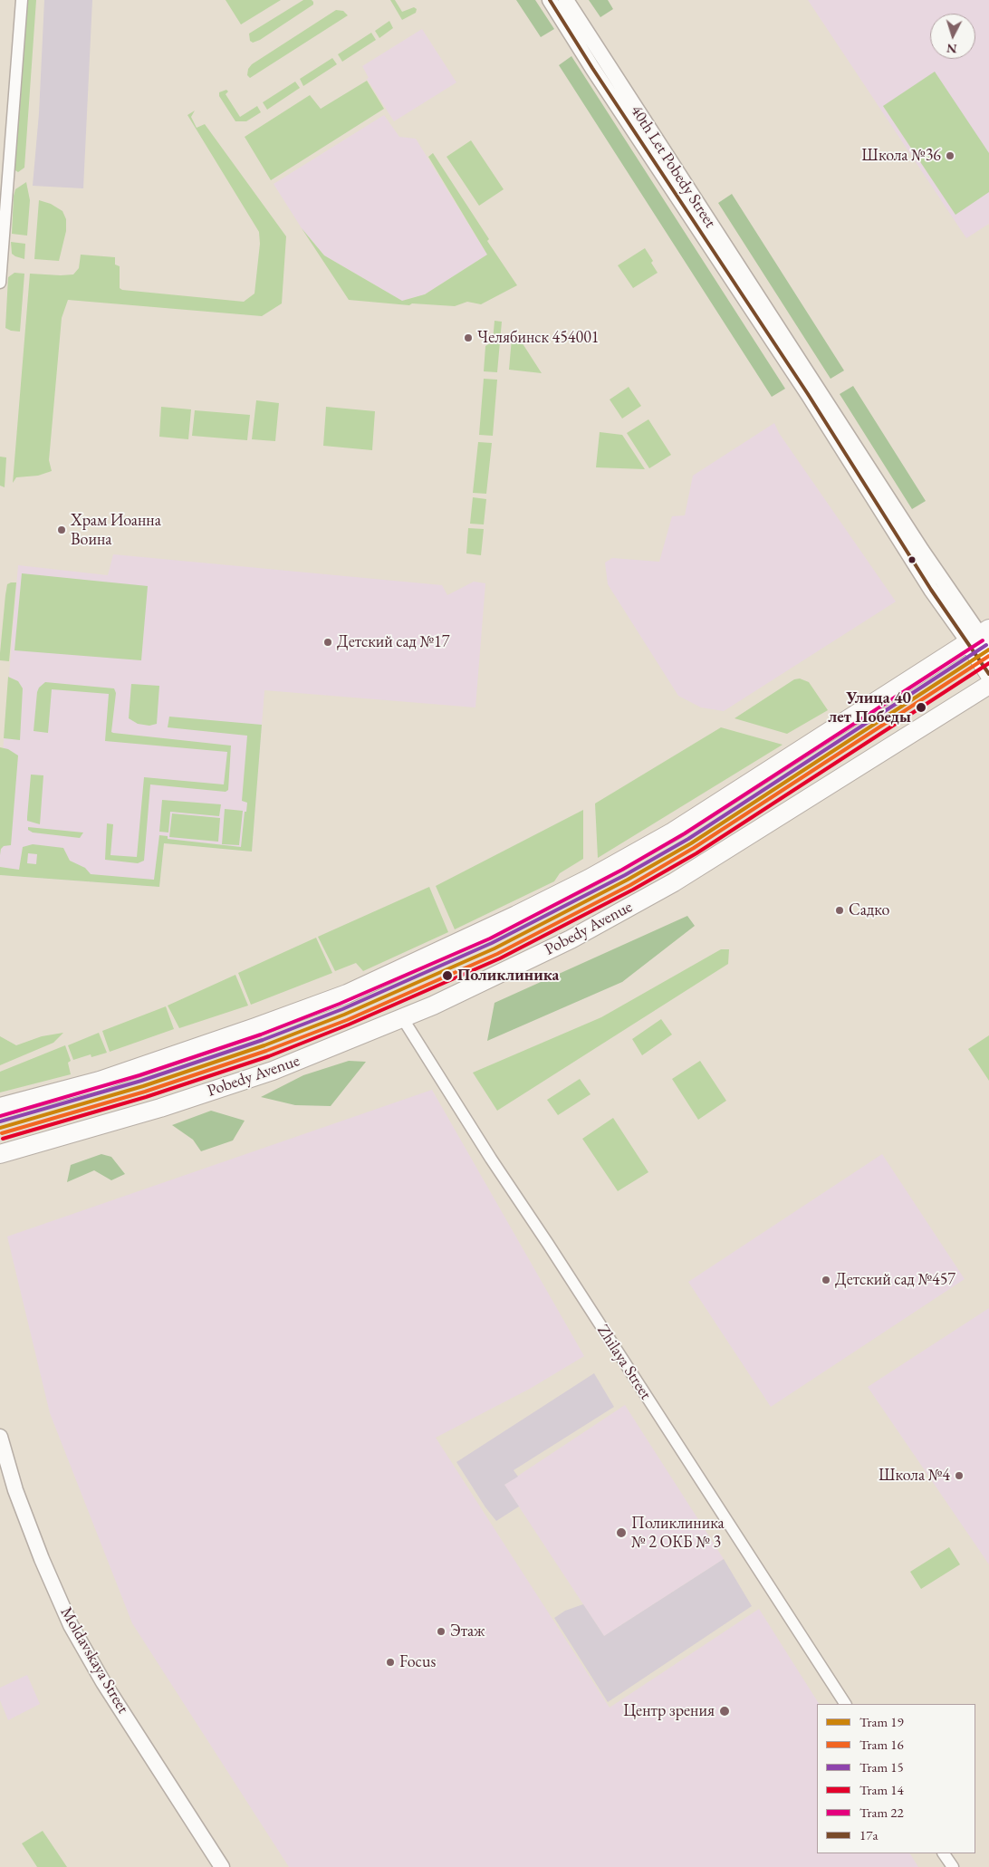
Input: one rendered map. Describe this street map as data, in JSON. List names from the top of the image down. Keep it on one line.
{"streets":{"main road":["40th Let Pobedy Street","Pobedy Avenue"],"street":["Zhilaya Street","Moldavskaya Street"]},"crossings":[["Pobedy Avenue","Zhilaya Street"]],"places":["Школа №36","Челябинск 454001","Храм Иоанна Воина","Детский сад №17","Улица 40 лет Победы","Садко","Поликлиника","Детский сад №457","Школа №4","Поликлиника № 2 ОКБ № 3","Этаж","Focus","Центр зрения"],"lines":["transit line 17a","tram line 22","tram line 15","tram line 19","tram line 16","tram line 14"],"legend":["Tram 19","Tram 16","Tram 15","Tram 14","Tram 22","17a"],"north":"bottom"}
